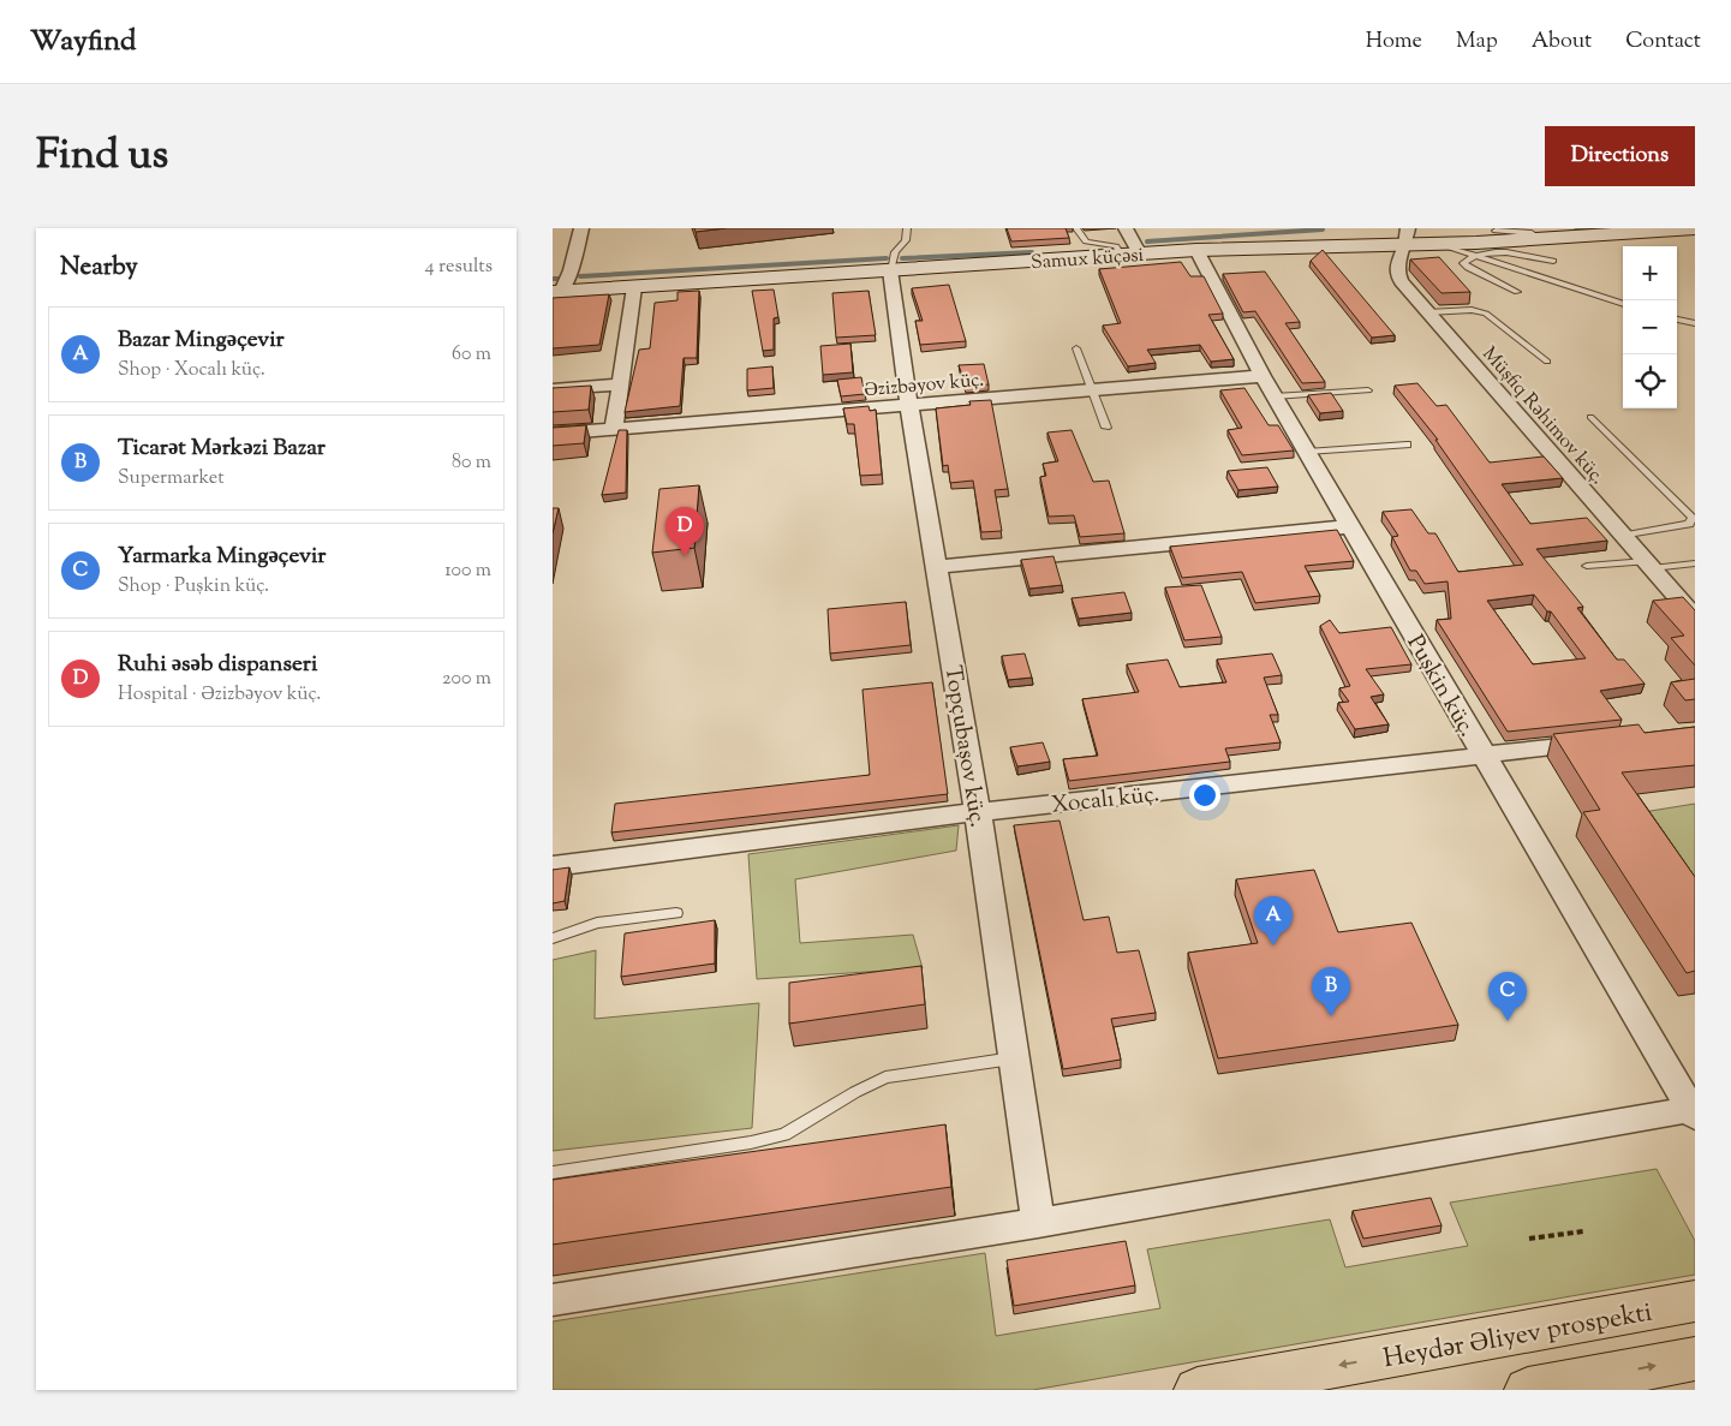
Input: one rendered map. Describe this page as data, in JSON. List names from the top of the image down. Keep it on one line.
{"streets":{"main road":["Samux küçəsi","Heydər Əliyev prospekti"],"street":["Əzizbəyov küç.","Müşfiq Rəhimov küç.","Puşkin küç.","Topçubaşov küç.","Xocalı küç."]},"crossings":[["Samux küçəsi","Müşfiq Rəhimov küç."],["Samux küçəsi","Puşkin küç."],["Samux küçəsi","Topçubaşov küç."],["Əzizbəyov küç.","Puşkin küç."],["Əzizbəyov küç.","Topçubaşov küç."],["Puşkin küç.","Xocalı küç."],["Topçubaşov küç.","Xocalı küç."]],"page":{"header":"Wayfind","nav":["Home","Map","About","Contact"],"title":"Find us","buttons":"Directions","heading":["Nearby","4 results"],"map_buttons":["+","−"],"list":[{"mark":"A","name":"Bazar Mingəçevir","note":"Shop · Xocalı küç.","value":"60 m"},{"mark":"B","name":"Ticarət Mərkəzi Bazar","note":"Supermarket","value":"80 m"},{"mark":"C","name":"Yarmarka Mingəçevir","note":"Shop · Puşkin küç.","value":"100 m"},{"mark":"D","name":"Ruhi əsəb dispanseri","note":"Hospital · Əzizbəyov küç.","value":"200 m"}],"pins":["D","A","B","C"]}}
